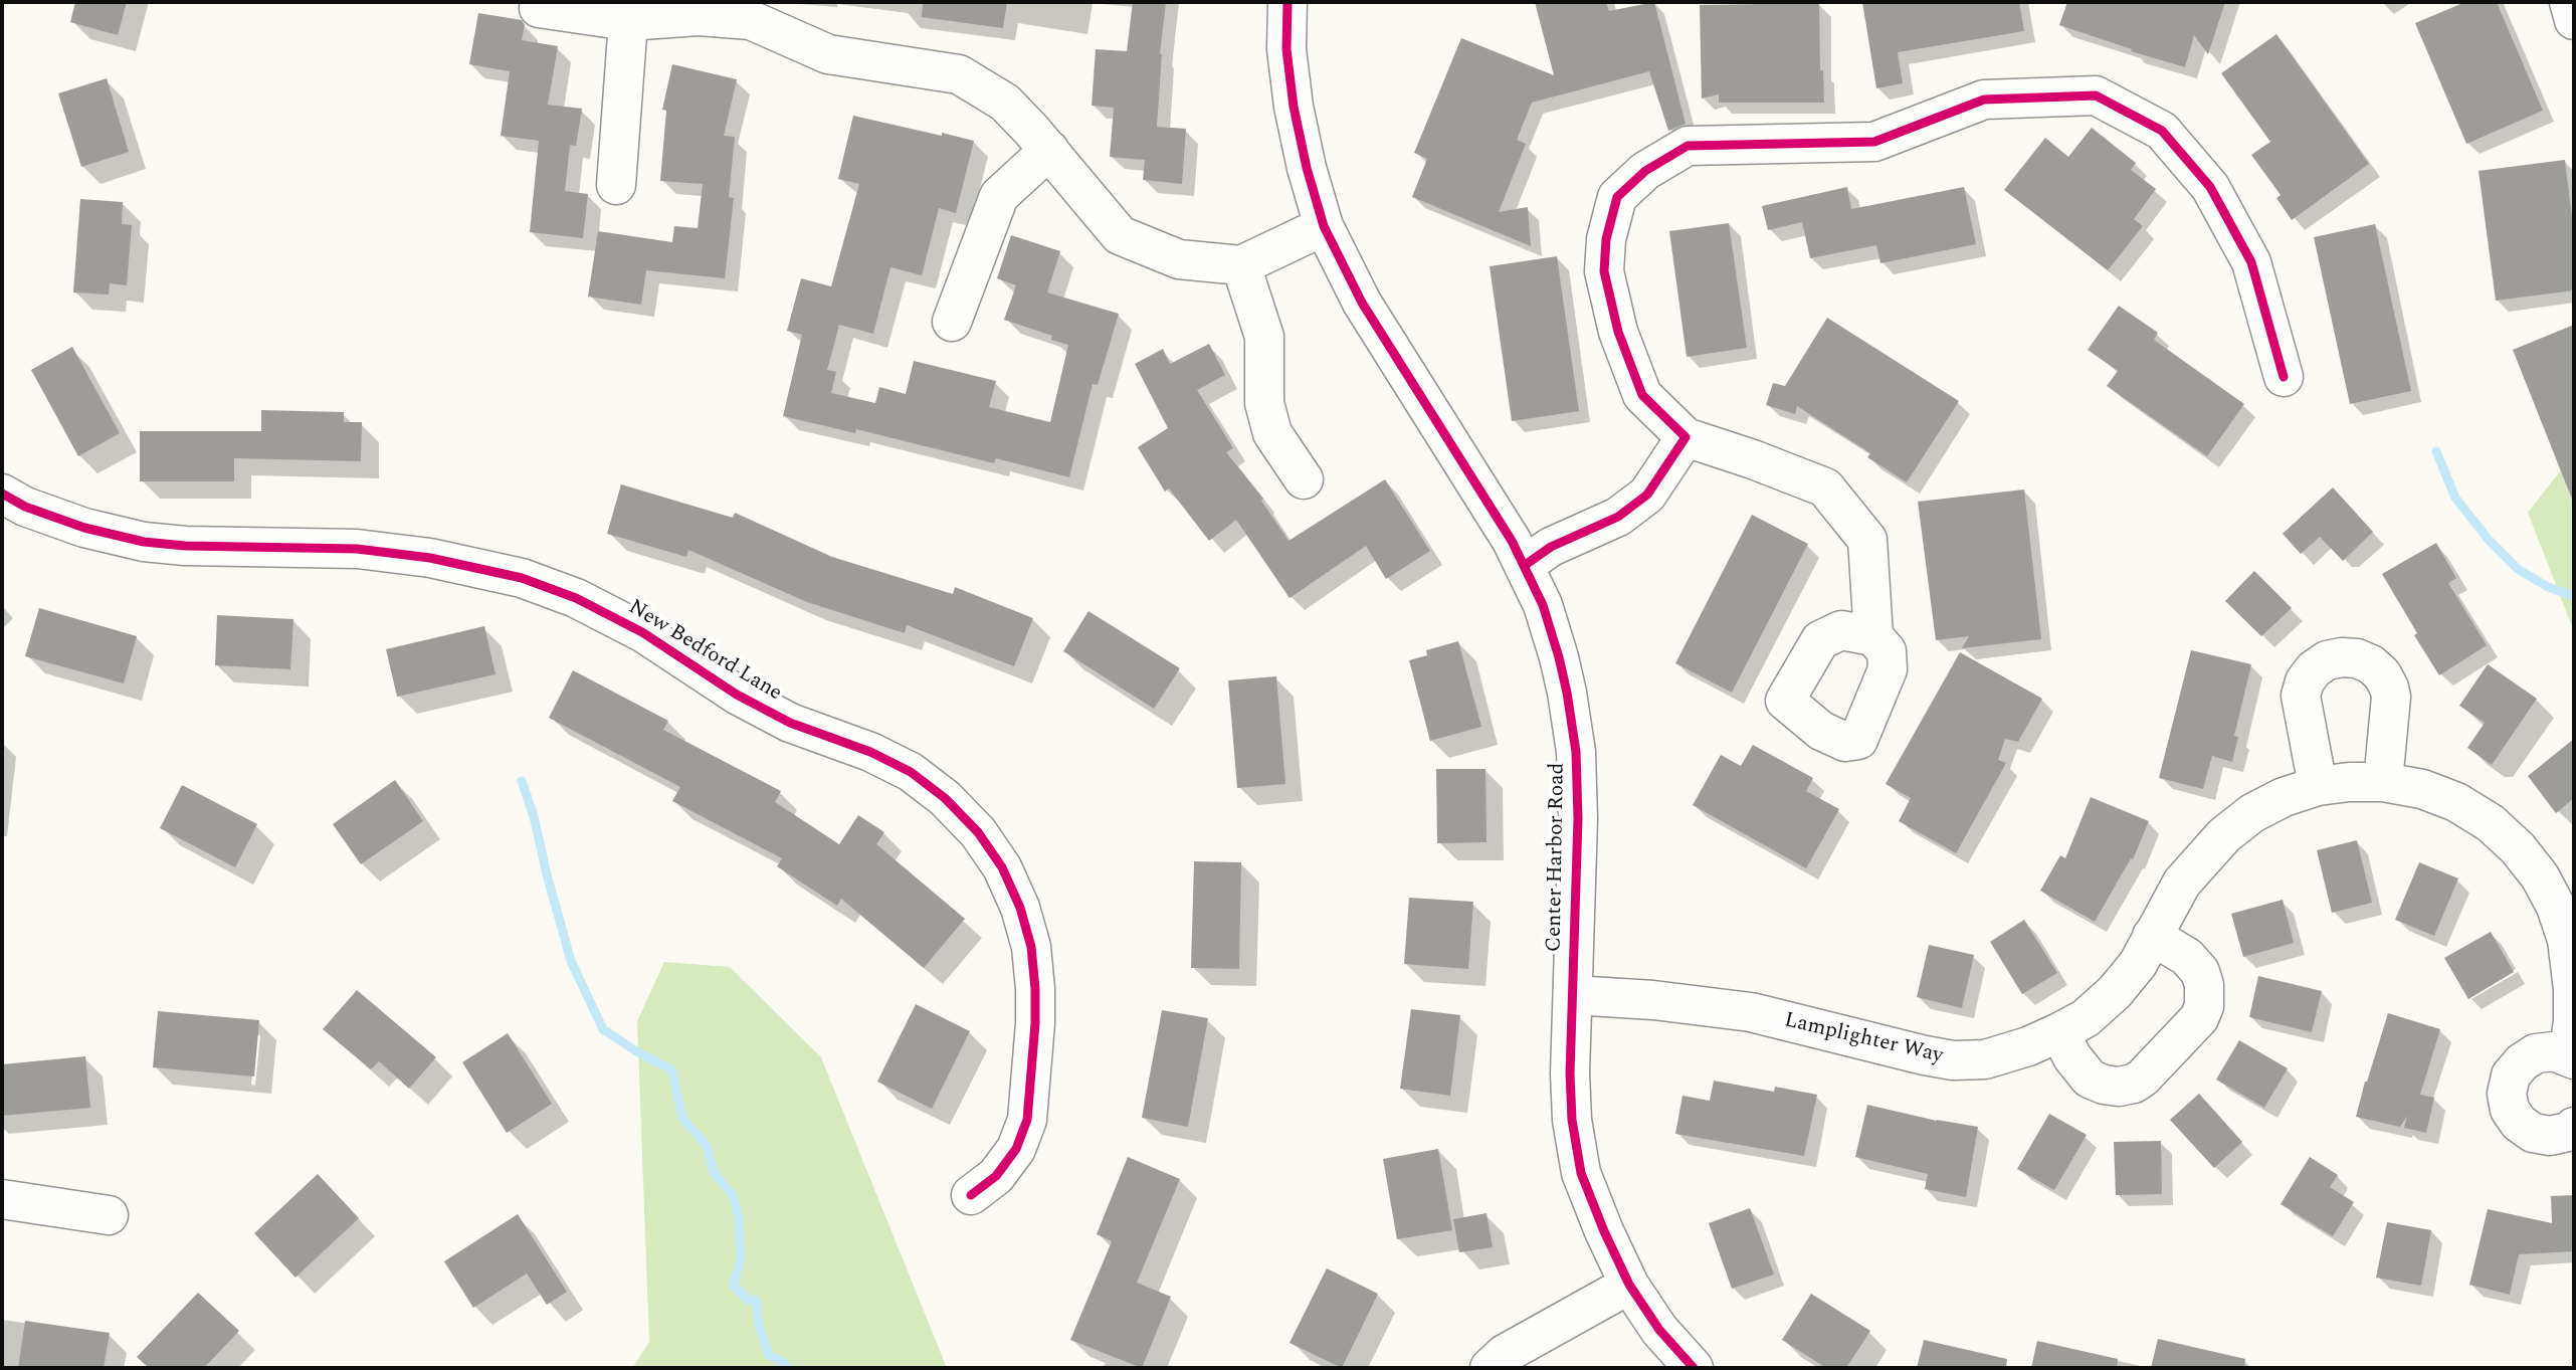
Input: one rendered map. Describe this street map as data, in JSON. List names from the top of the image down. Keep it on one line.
{"streets":{"street":["New Bedford Lane","Center Harbor Road","Lamplighter Way"]},"crossings":[["Center Harbor Road","Lamplighter Way"]]}
